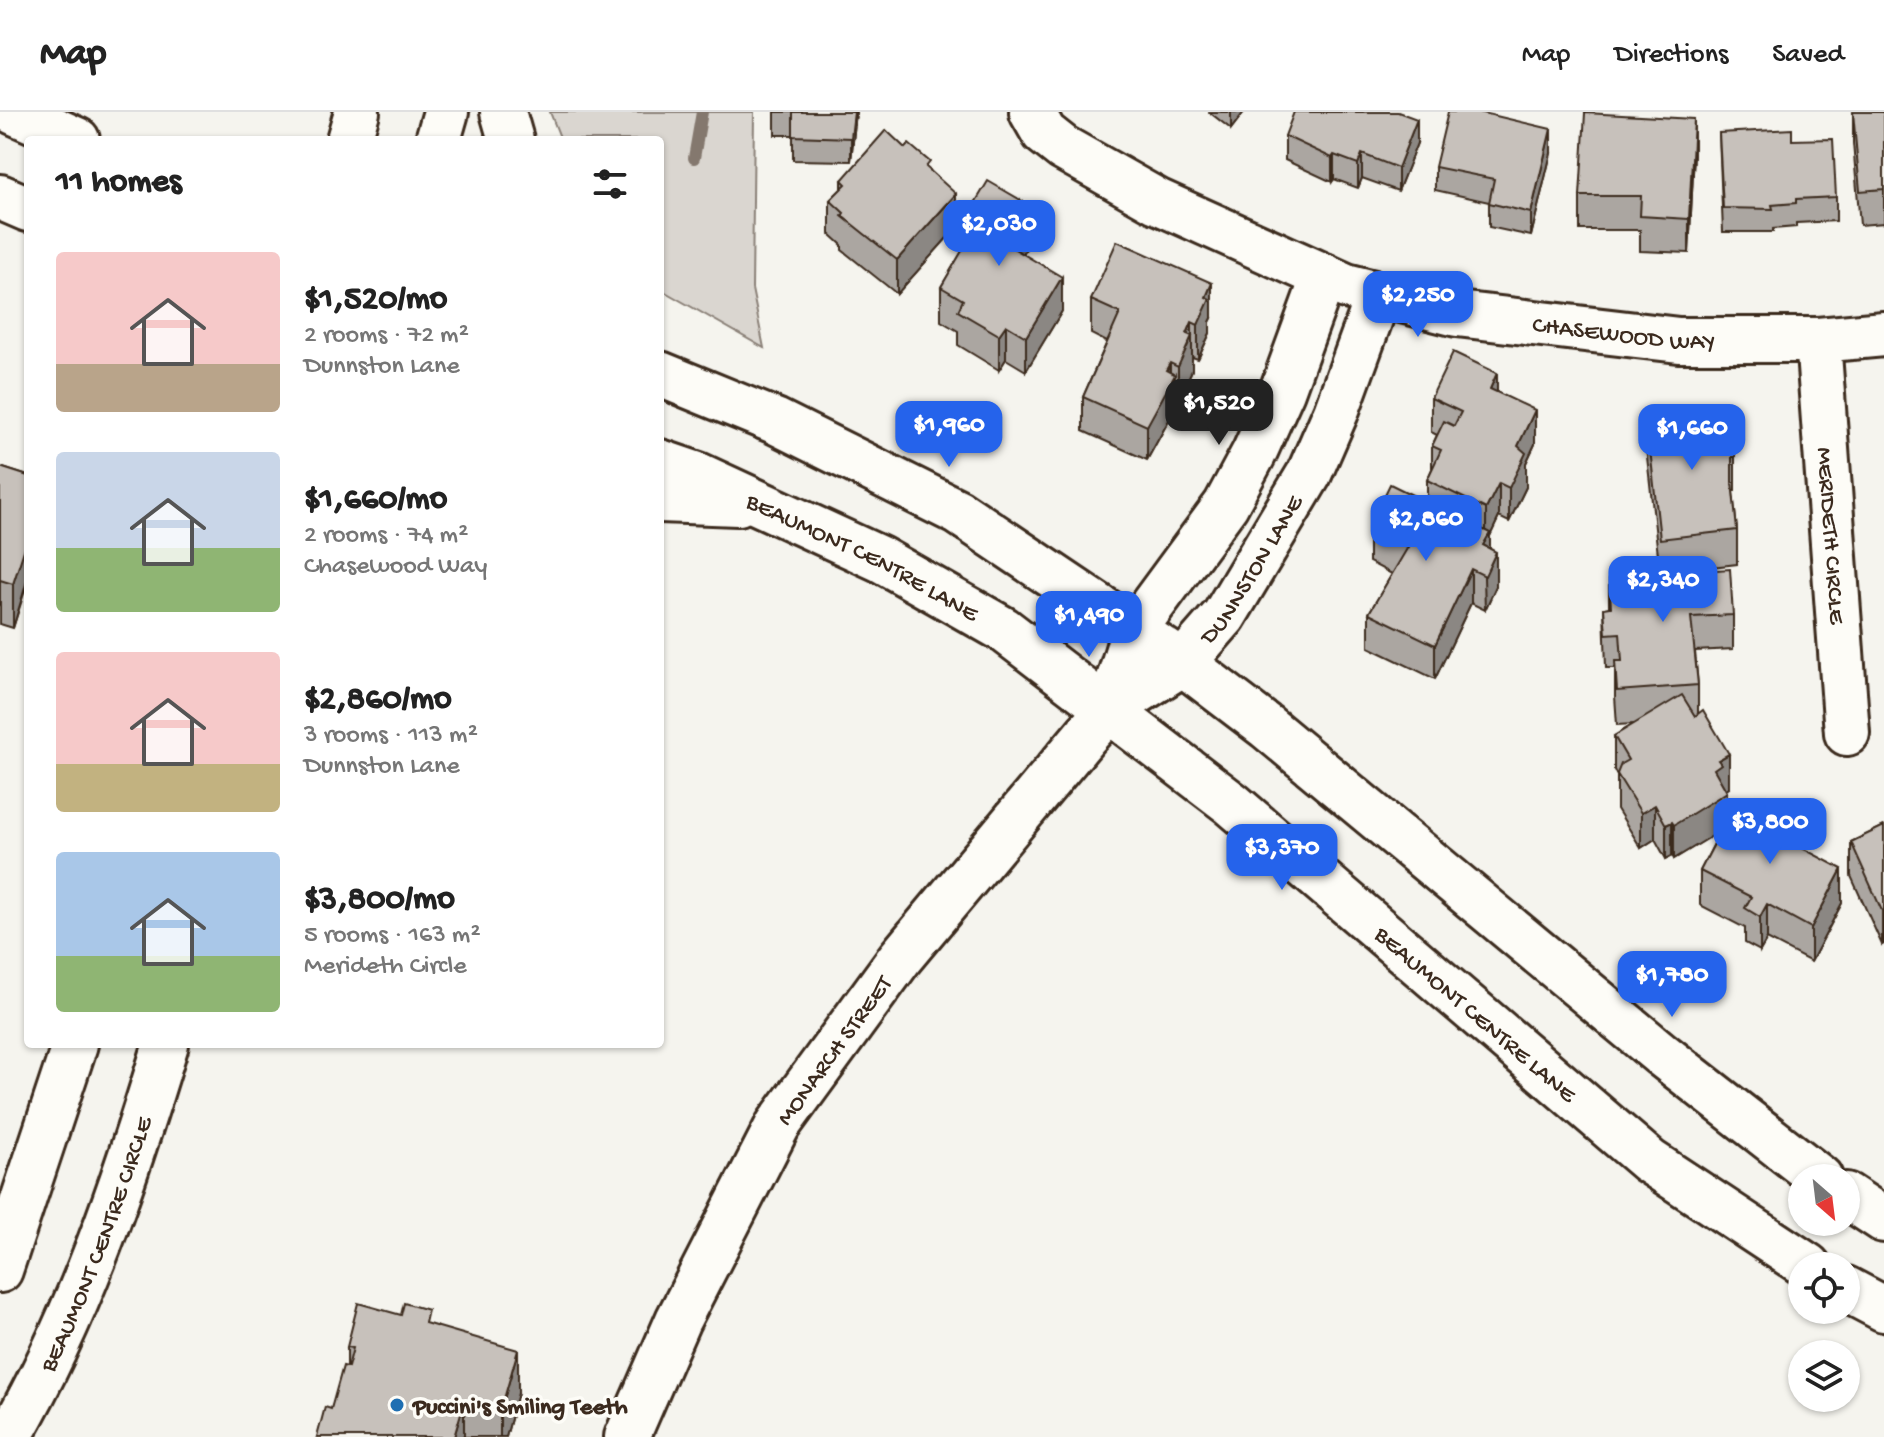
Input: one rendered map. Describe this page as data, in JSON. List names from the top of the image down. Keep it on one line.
{"streets":{"street":["CHASEWOOD WAY","MERIDETH CIRCLE","BEAUMONT CENTRE LANE","DUNNSTON LANE","MONARCH STREET","BEAUMONT CENTRE CIRCLE"]},"crossings":[["CHASEWOOD WAY","MERIDETH CIRCLE"],["CHASEWOOD WAY","DUNNSTON LANE"],["BEAUMONT CENTRE LANE","DUNNSTON LANE"],["BEAUMONT CENTRE LANE","MONARCH STREET"],["DUNNSTON LANE","MONARCH STREET"]],"places":["Puccini's Smiling Teeth"],"north":"bottom right","page":{"header":"Map","nav":["Map","Directions","Saved"],"heading":"11 homes","price":["$2,030","$2,250","$1,520","$1,960","$1,660","$2,860","$2,340","$1,490","$3,800","$3,370","$1,780"],"list":[{"name":"$1,520/mo","note":"2 rooms · 72 m² · Dunnston Lane"},{"name":"$1,660/mo","note":"2 rooms · 74 m² · Chasewood Way"},{"name":"$2,860/mo","note":"3 rooms · 113 m² · Dunnston Lane"},{"name":"$3,800/mo","note":"5 rooms · 163 m² · Merideth Circle"}]}}
